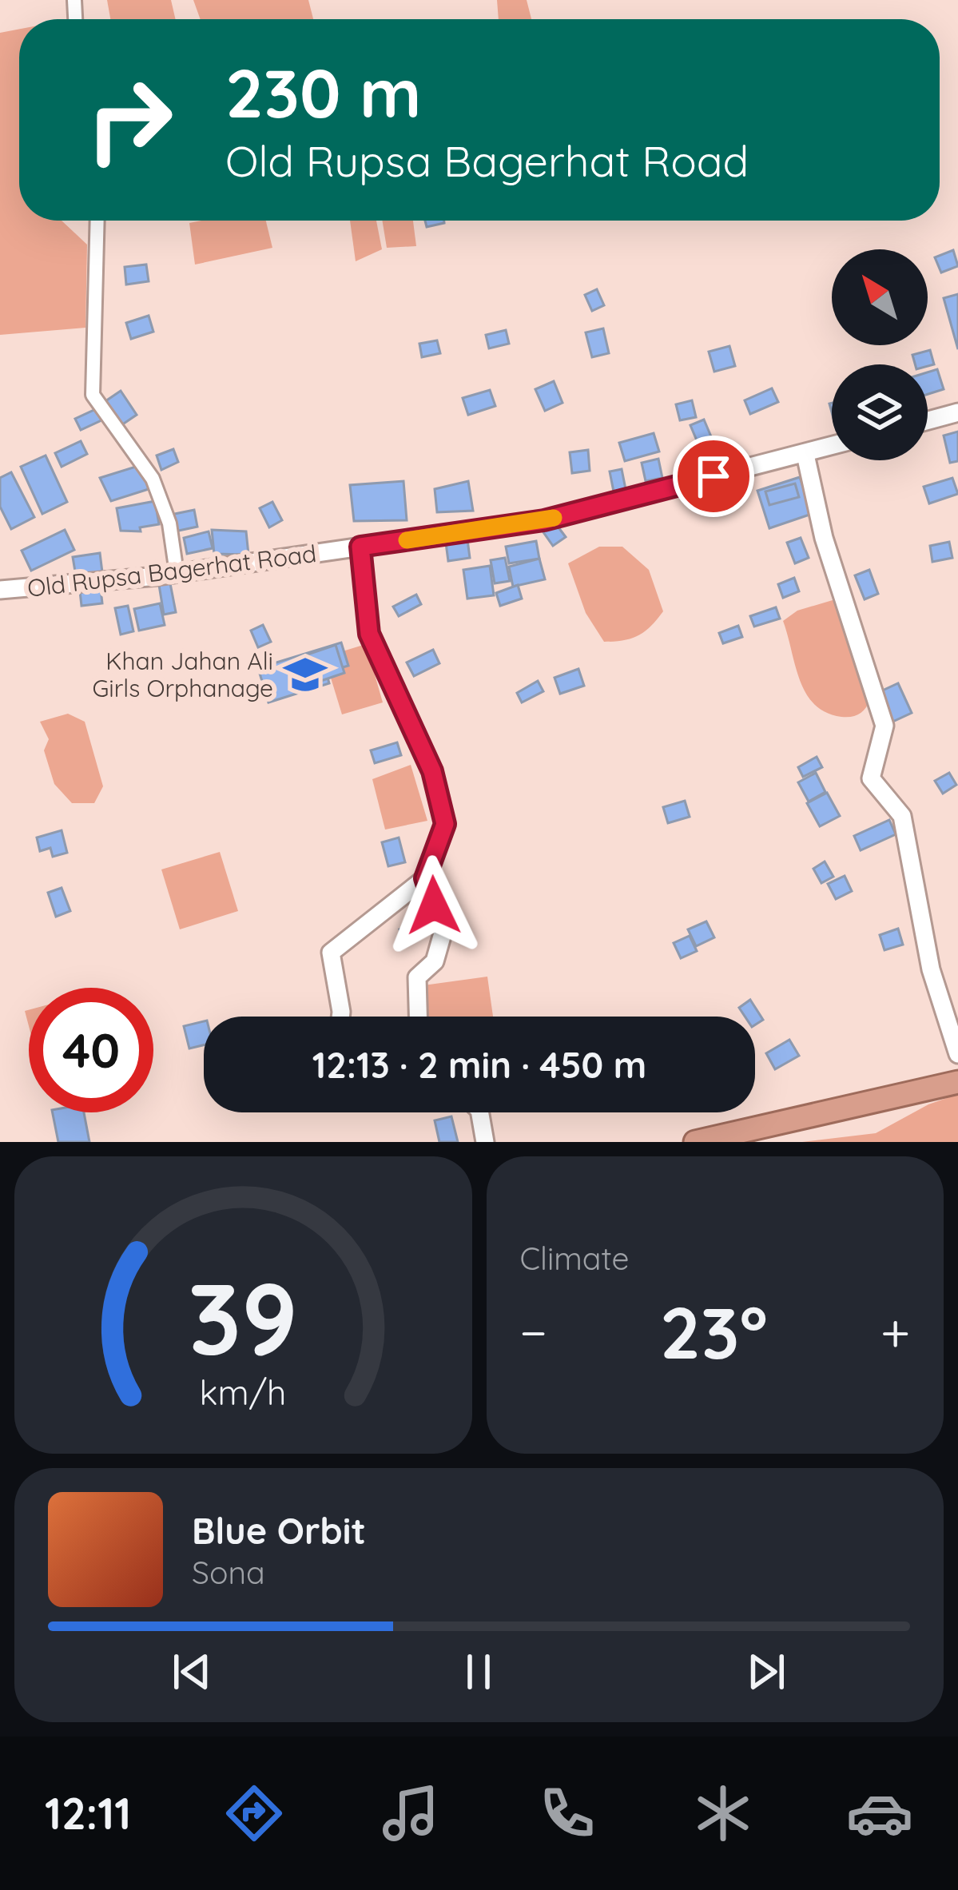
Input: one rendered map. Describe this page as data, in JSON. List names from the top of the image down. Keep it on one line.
{"streets":{"street":["Old Rupsa Bagerhat Road"]},"places":{"school or university":["Khan Jahan Ali Girls Orphanage"]},"north":"top left","page":{"turn":["230 m","Old Rupsa Bagerhat Road"],"limit":"40","trip":"12:13 · 2 min · 450 m","tile":"Climate","heat":["−","23°","+"],"song":["Blue Orbit","Sona"],"tabs":"12:11","gauge":["39","km/h"]}}
